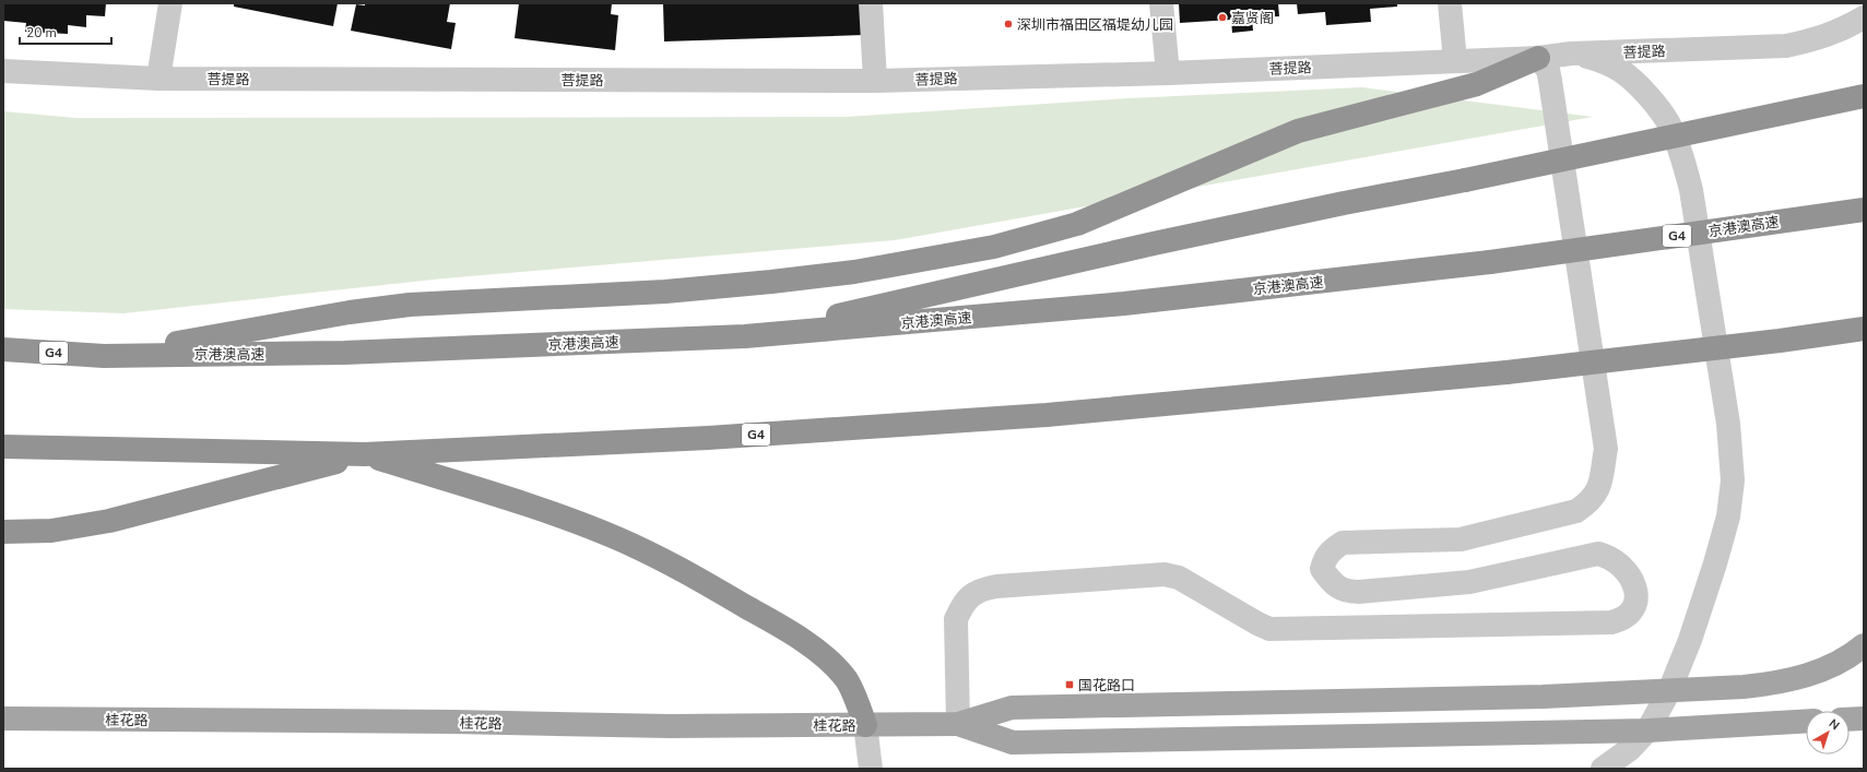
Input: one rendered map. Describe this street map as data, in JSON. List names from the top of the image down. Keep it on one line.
{"streets":{"highway":["京港澳高速","G4"],"main road":["桂花路"],"street":["菩提路"]},"places":{"other":["嘉贤阁","深圳市福田区福堤幼儿园"],"transit":["国花路口"]},"scale_bar":"20 m","north":"top right"}
